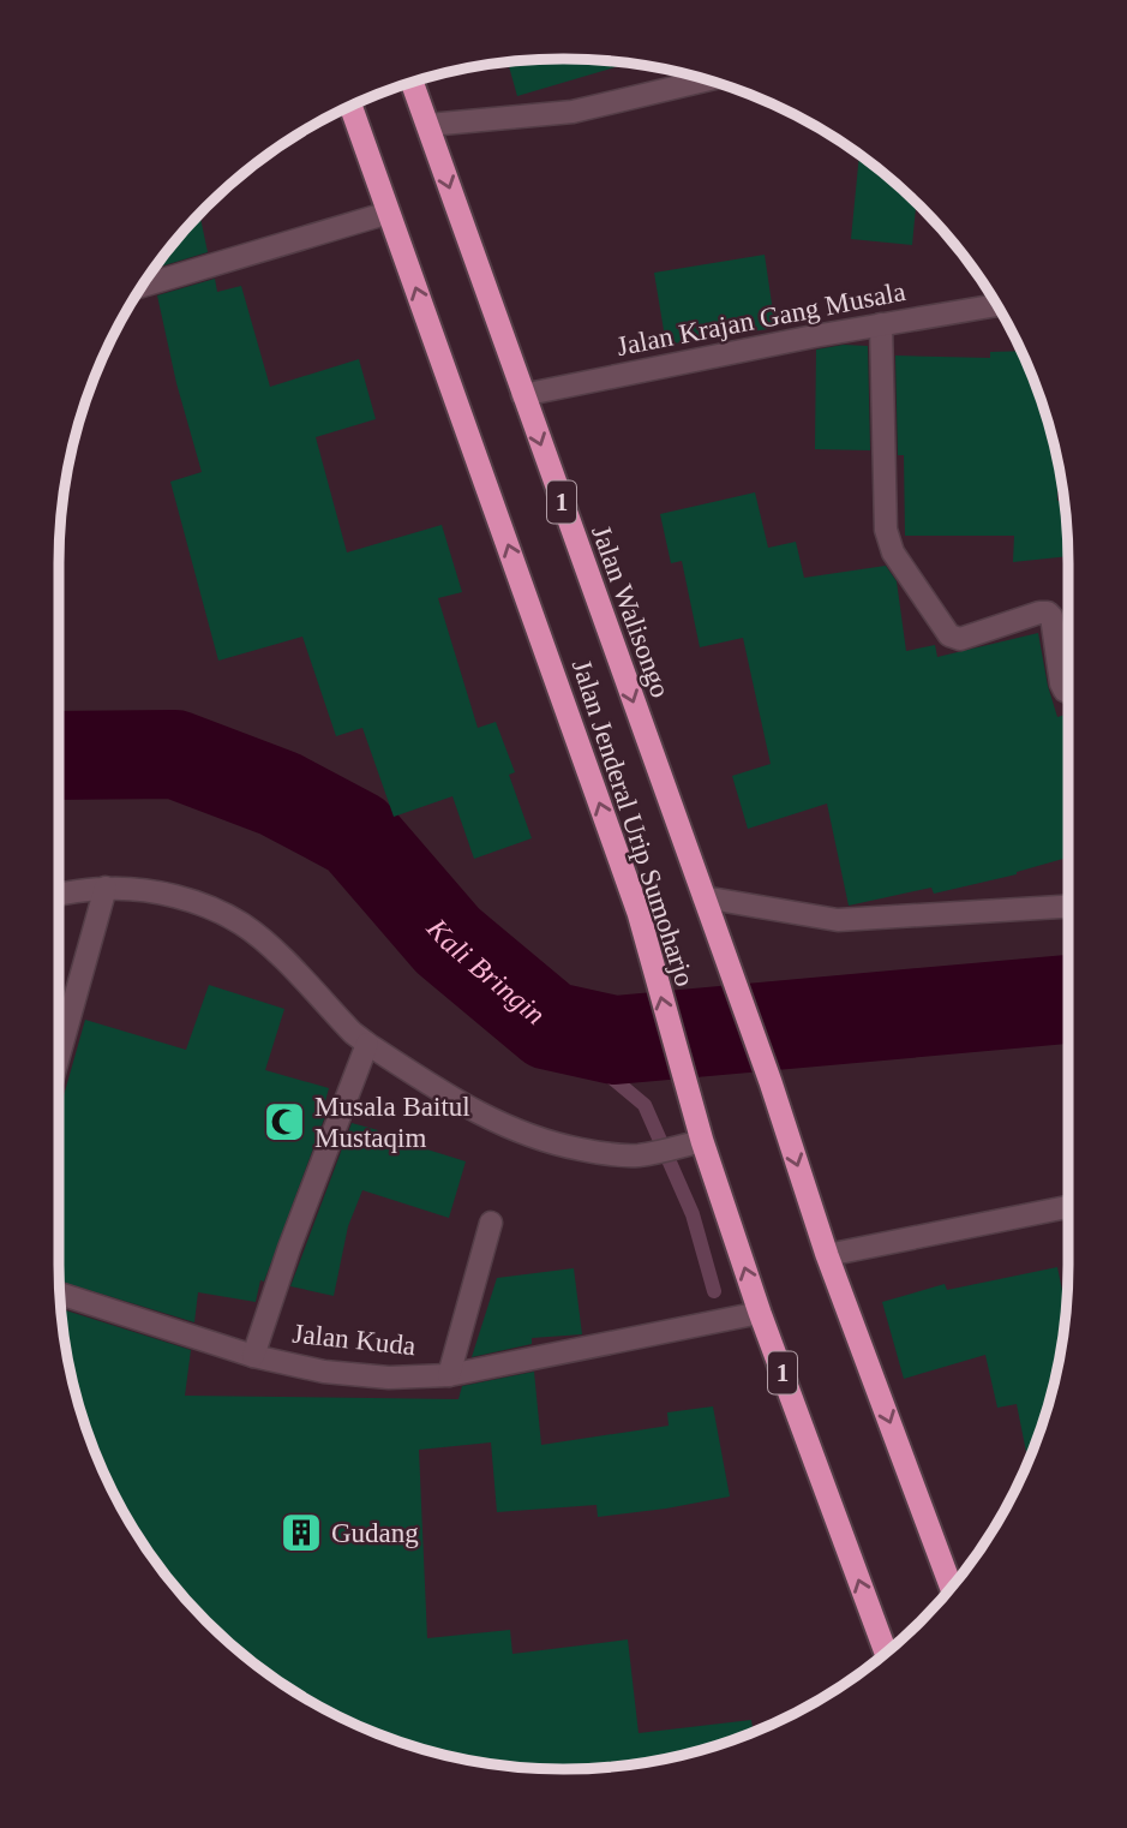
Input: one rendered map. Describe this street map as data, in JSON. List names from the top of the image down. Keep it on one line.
{"streets":{"highway":["1","Jalan Walisongo","Jalan Jenderal Urip Sumoharjo"],"street":["Jalan Krajan Gang Musala","Jalan Kuda"]},"crossings":[["Jalan Krajan Gang Musala","Jalan Walisongo"],["1","Jalan Walisongo"],["Jalan Jenderal Urip Sumoharjo","Jalan Kuda"]],"one_way":["Jalan Walisongo","Jalan Jenderal Urip Sumoharjo"],"water":["Kali Bringin"],"places":{"mosque":["Musala Baitul Mustaqim"],"building":["Gudang"]}}
